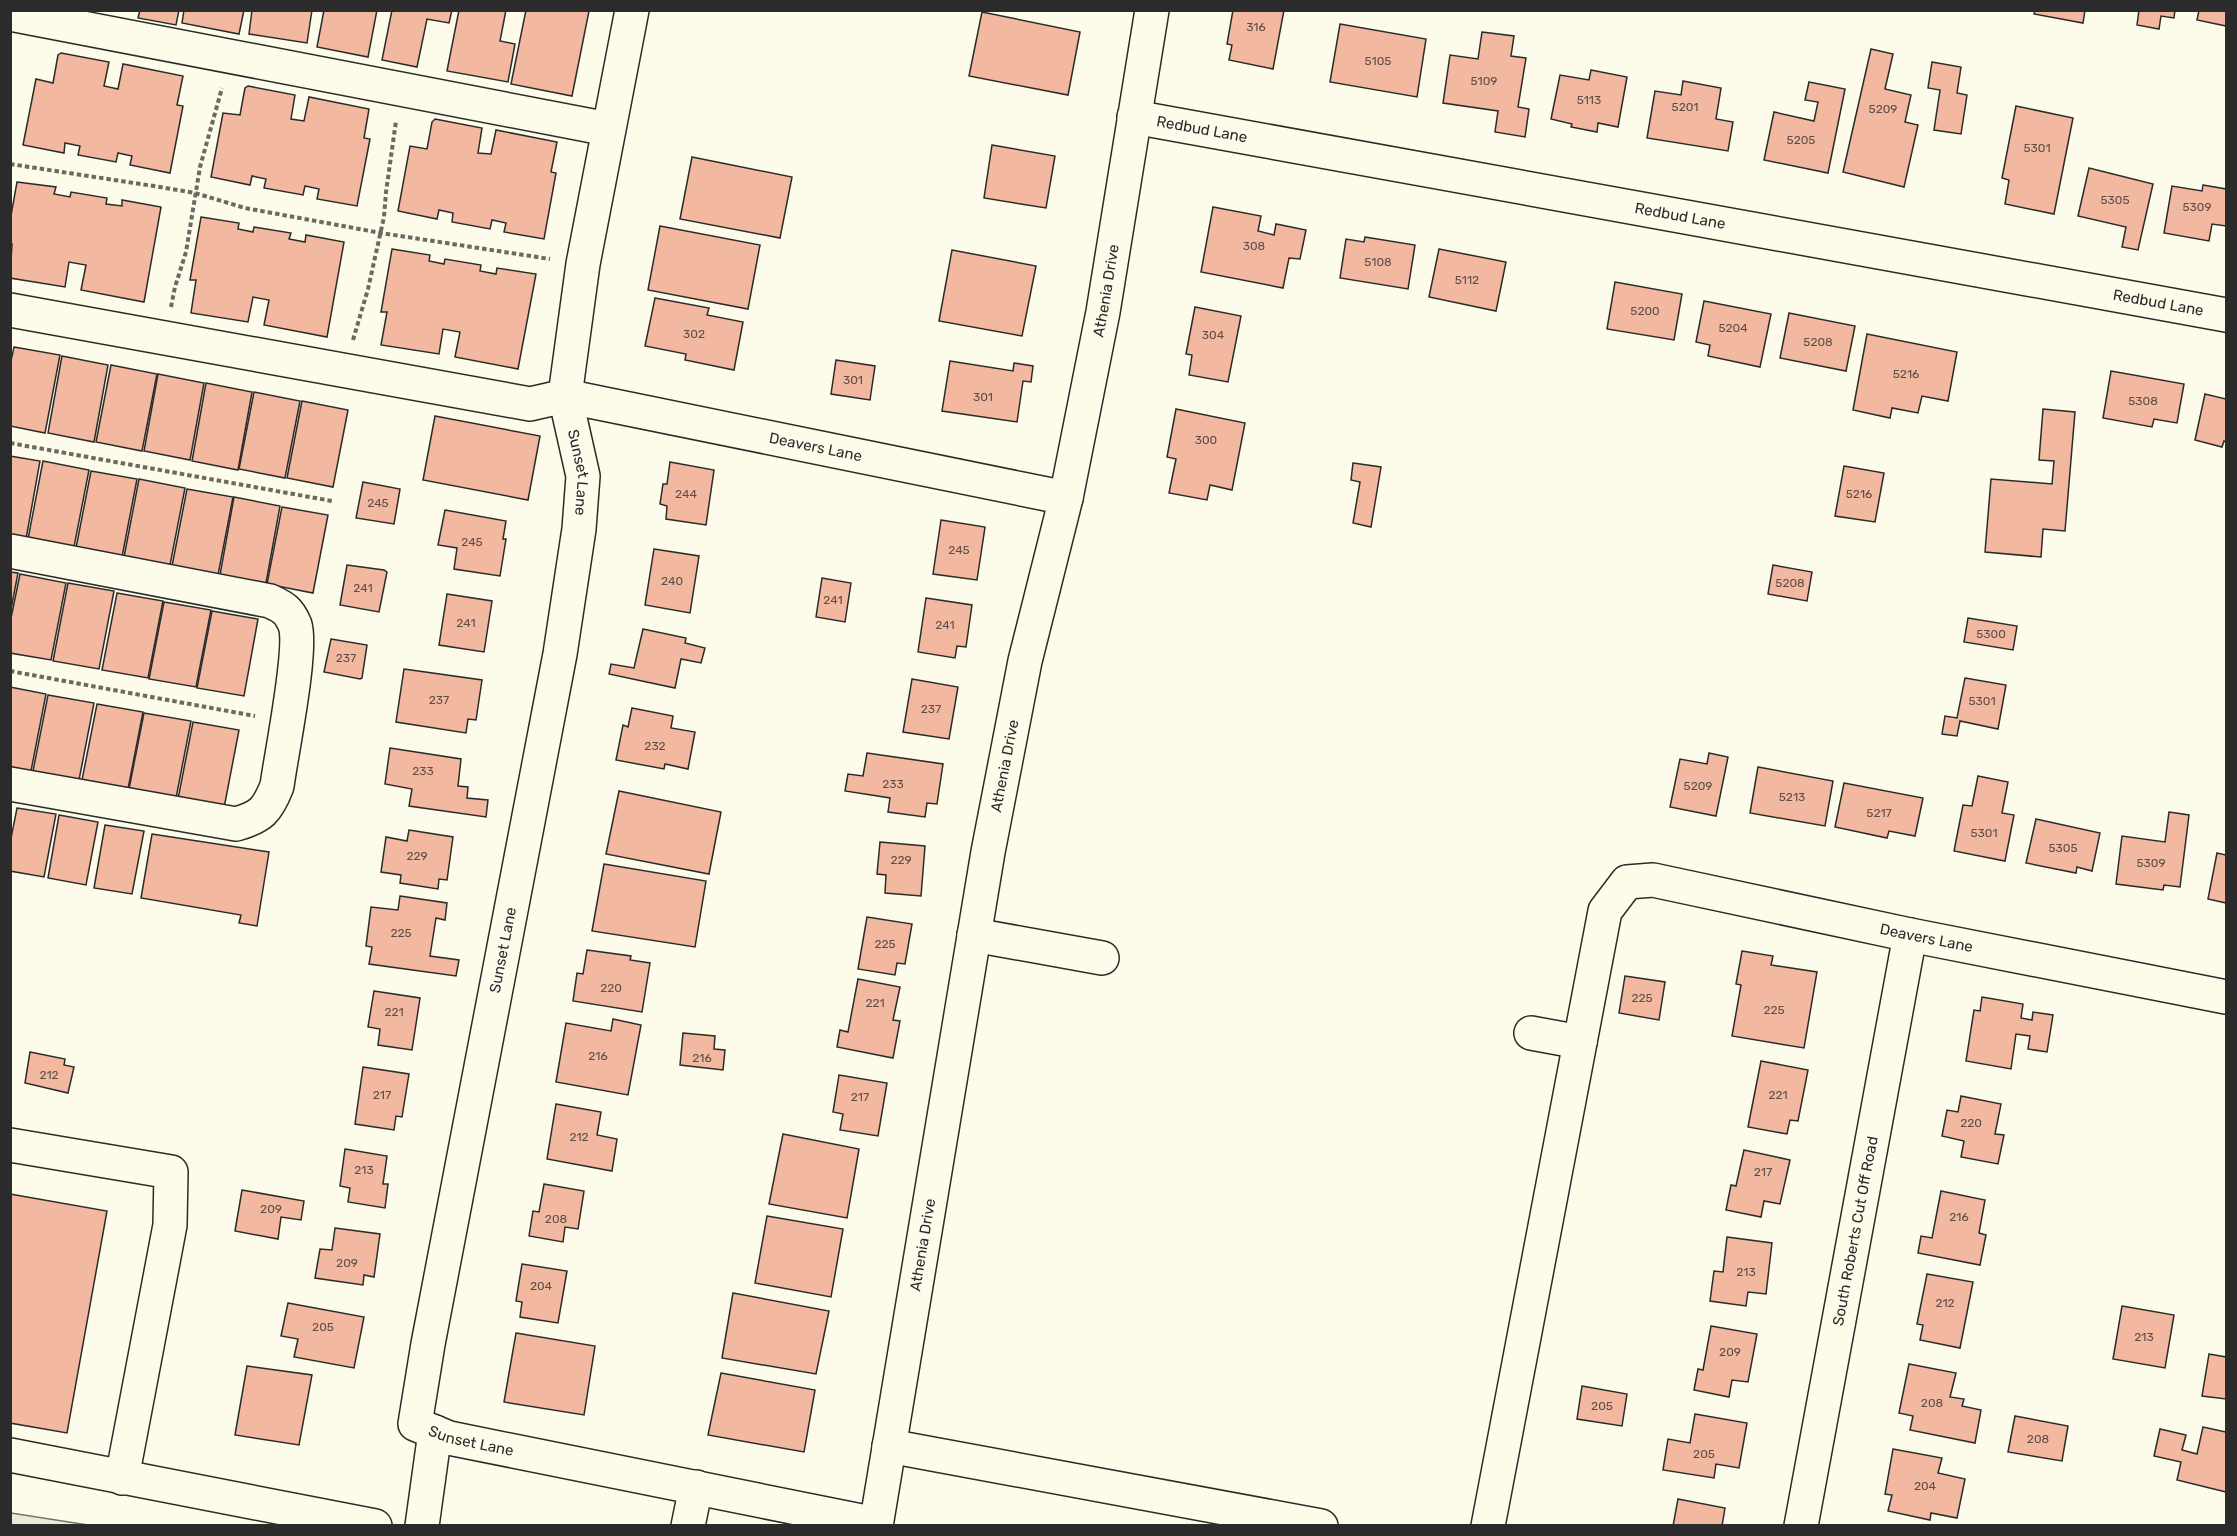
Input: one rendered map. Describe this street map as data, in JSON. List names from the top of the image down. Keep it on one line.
{"streets":{"street":["Redbud Lane","Athenia Drive","Deavers Lane","Sunset Lane","South Roberts Cut Off Road"]},"crossings":[["Redbud Lane","Athenia Drive"],["Athenia Drive","Deavers Lane"],["Athenia Drive","Sunset Lane"],["Deavers Lane","Sunset Lane"],["Deavers Lane","South Roberts Cut Off Road"]],"house_numbers":["316","5105","5109","5113","5201","5209","5205","5301","5305","5309","308","5108","5112","5200","5204","302","304","5208","5216","301","301","5308","300","244","5216","245","245","245","240","5208","241","241","241","241","5300","237","237","5301","237","232","233","233","5209","5213","5217","5301","5305","229","229","5309","225","225","220","225","221","225","221","216","216","212","217","221","217","220","212","213","217","209","216","208","209","213","204","212","205","213","209","208","205","208","205","204"]}
